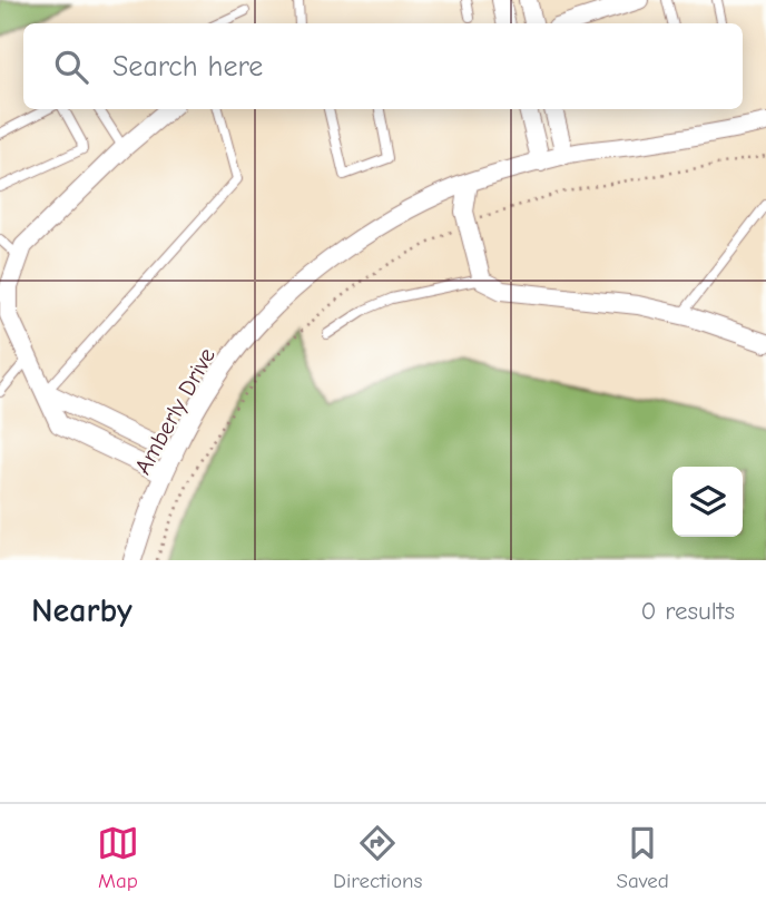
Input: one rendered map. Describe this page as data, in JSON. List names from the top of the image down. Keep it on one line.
{"streets":{"street":["Amberly Drive"]},"page":{"search":"Search here","heading":["Nearby","0 results"],"nav":["Map","Directions","Saved"]}}
